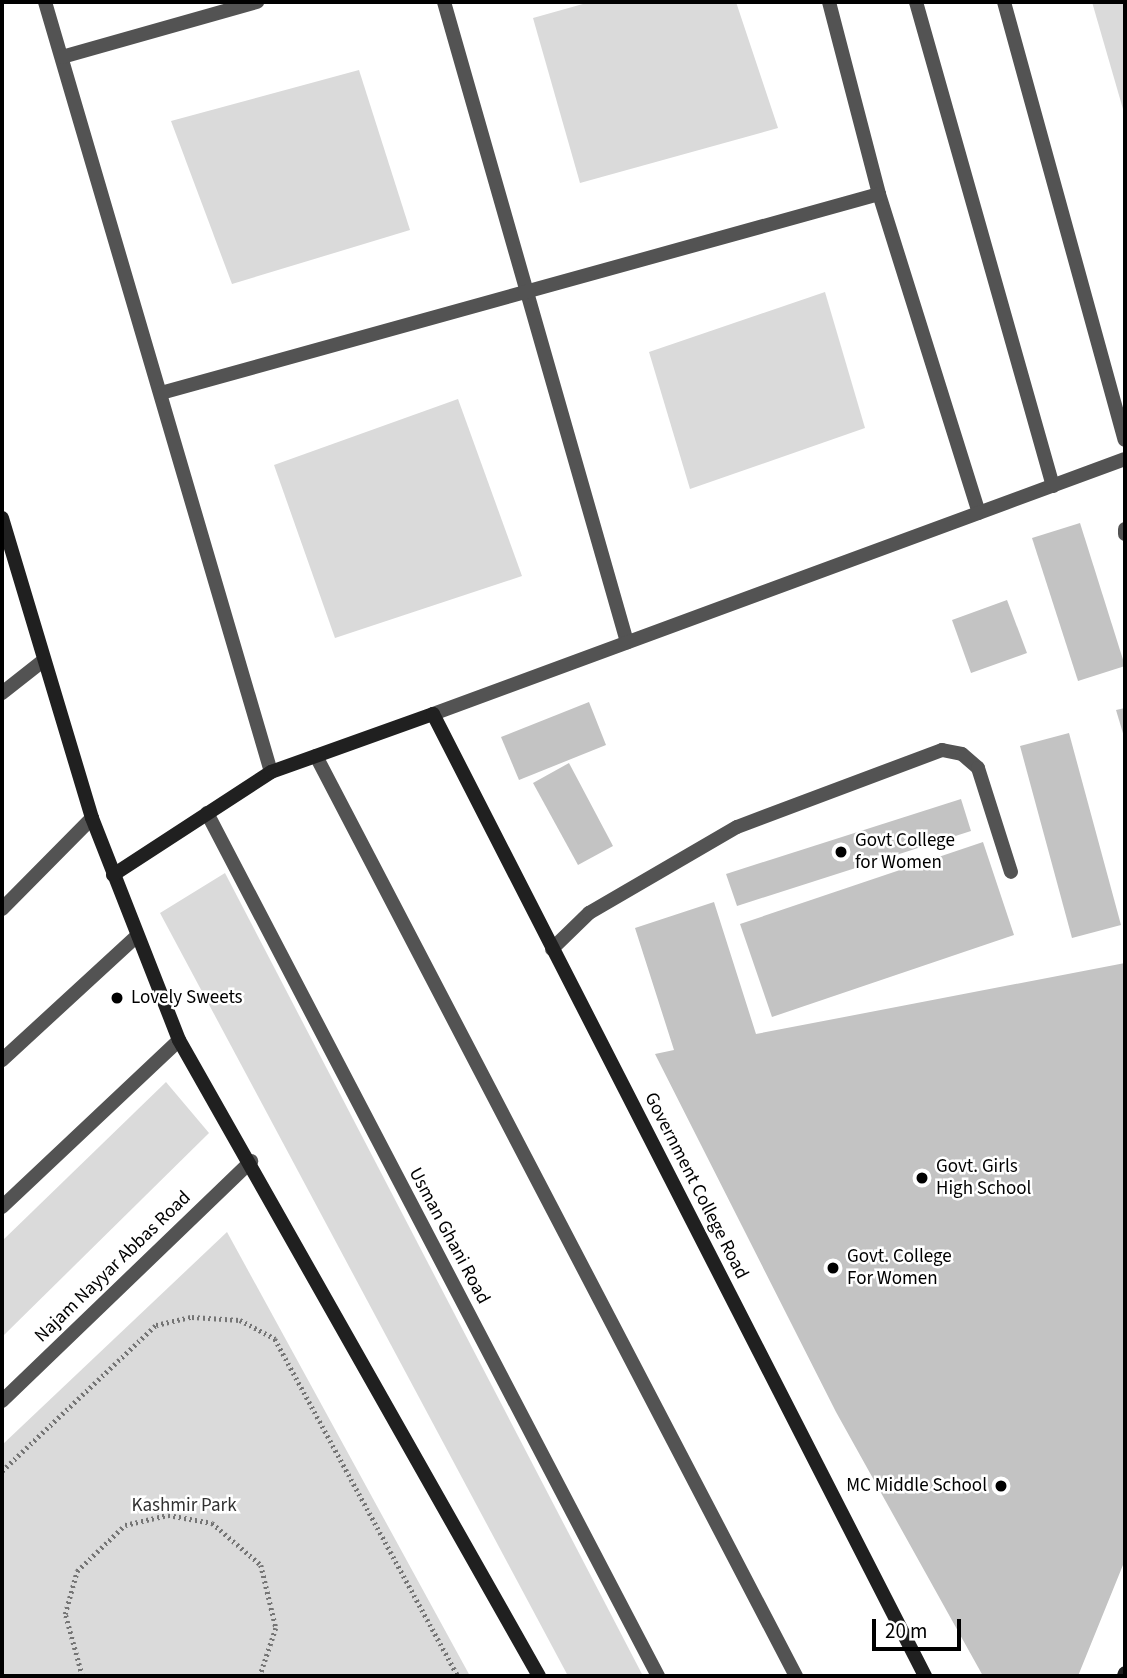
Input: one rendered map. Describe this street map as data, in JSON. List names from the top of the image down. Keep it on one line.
{"streets":{"street":["Government College Road","Usman Ghani Road","Najam Nayyar Abbas Road"]},"parks":["Kashmir Park"],"places":["Govt College for Women","Lovely Sweets","Govt. Girls High School","Govt. College For Women","MC Middle School"],"scale_bar":"20 m"}
